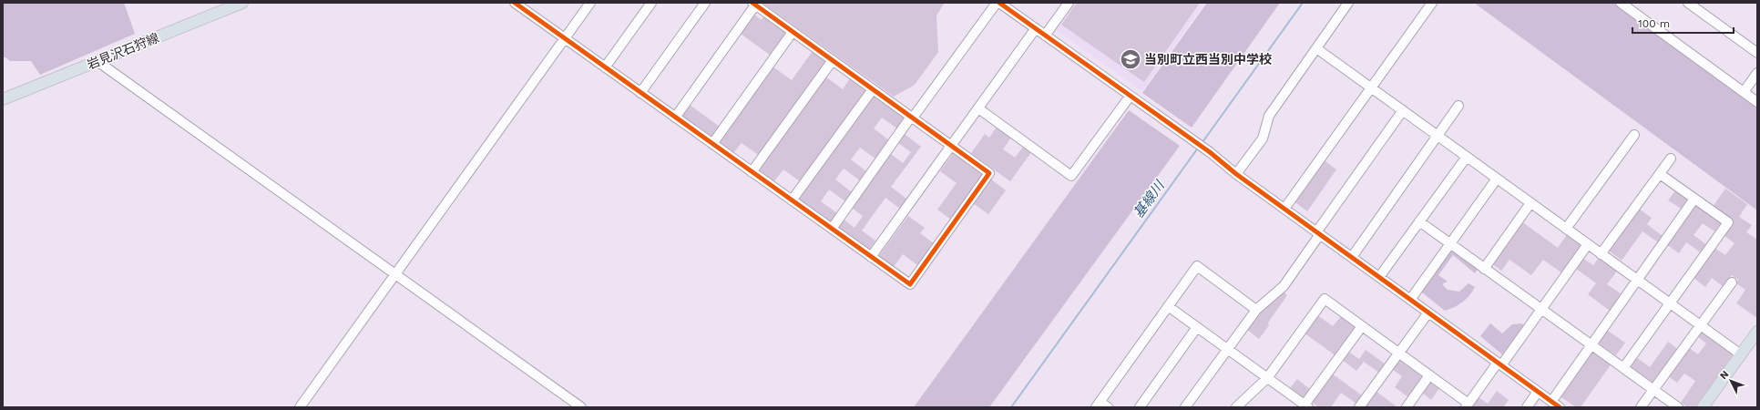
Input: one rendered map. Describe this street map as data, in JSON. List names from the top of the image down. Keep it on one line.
{"streets":{"main road":["岩見沢石狩線"]},"water":["基線川"],"places":{"school or university":["当別町立西当別中学校"]},"scale_bar":"100 m","north":"top left"}
